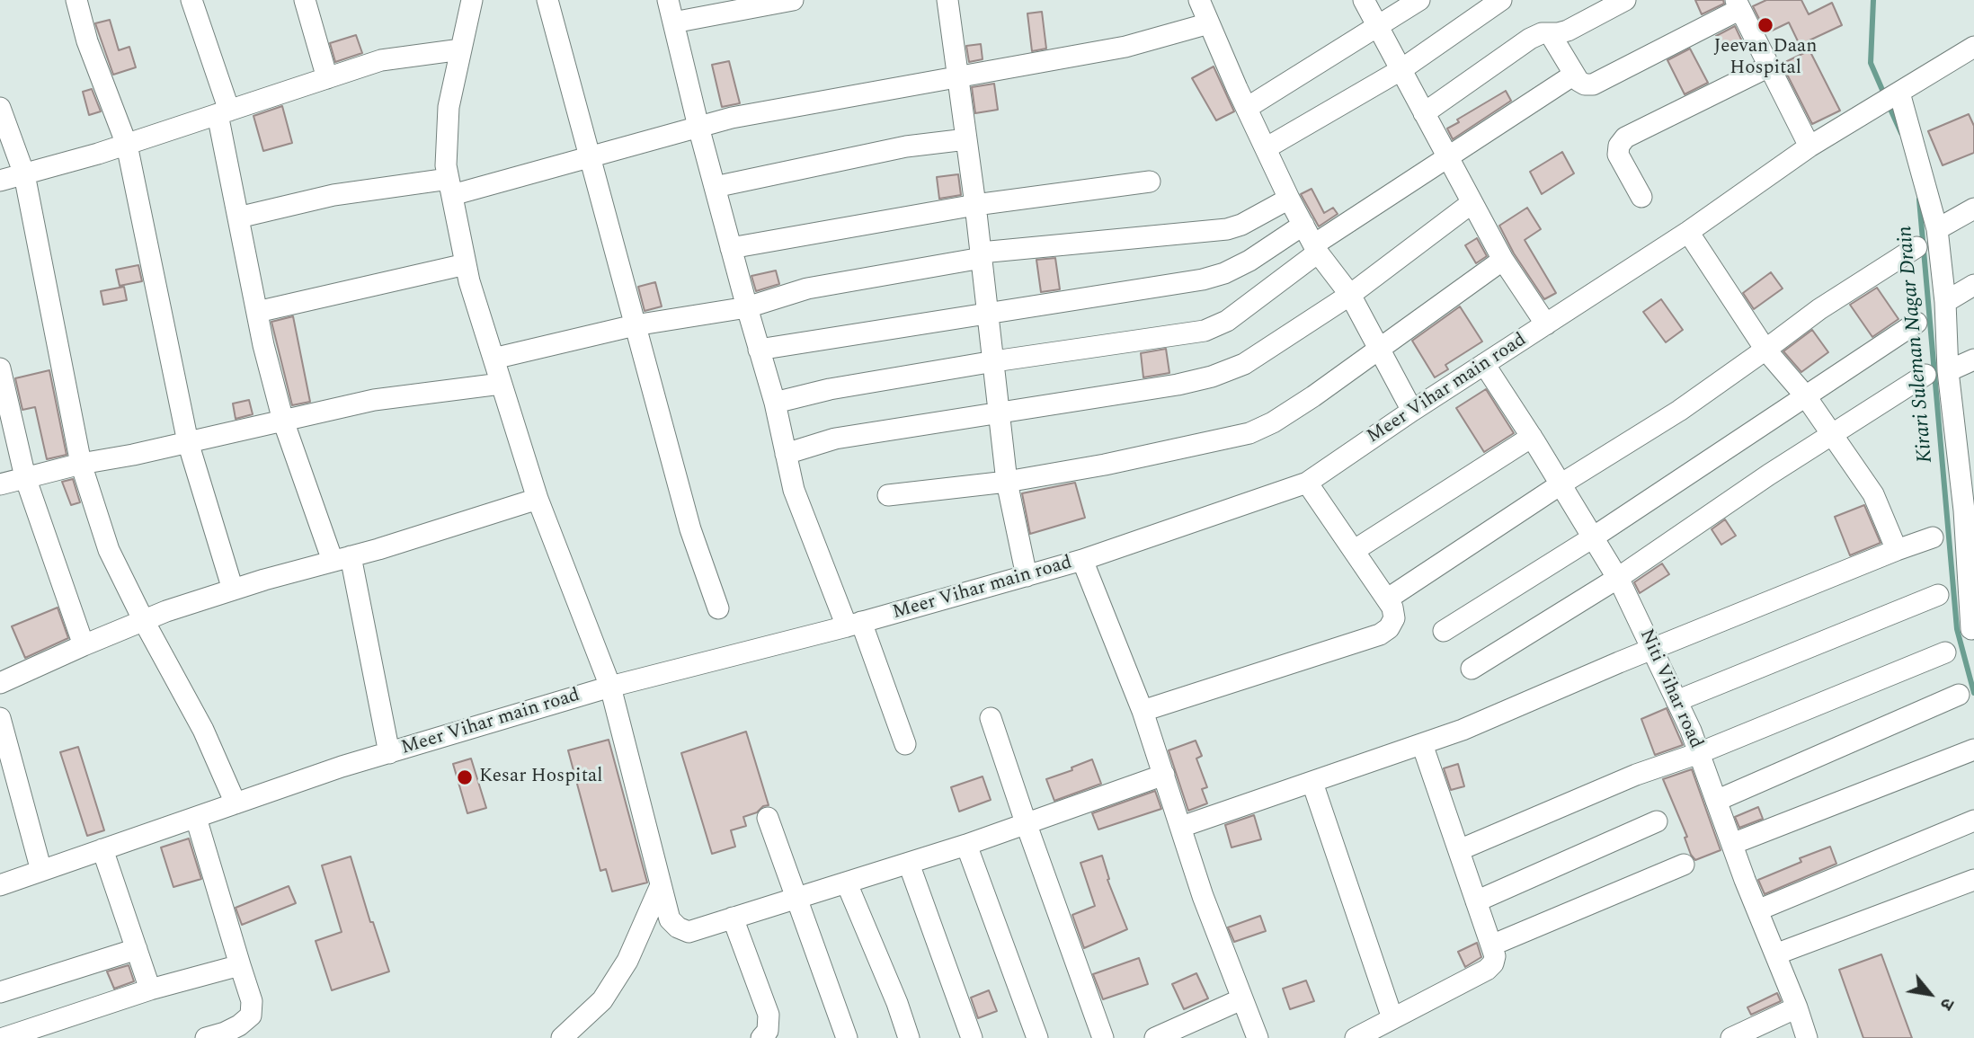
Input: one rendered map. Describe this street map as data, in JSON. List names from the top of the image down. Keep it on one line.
{"streets":{"street":["Meer Vihar main road","Niti Vihar road"]},"crossings":[["Meer Vihar main road","Niti Vihar road"]],"water":["Kirari Suleman Nagar Drain"],"places":["Jeevan Daan Hospital","Kesar Hospital"],"north":"bottom right"}
